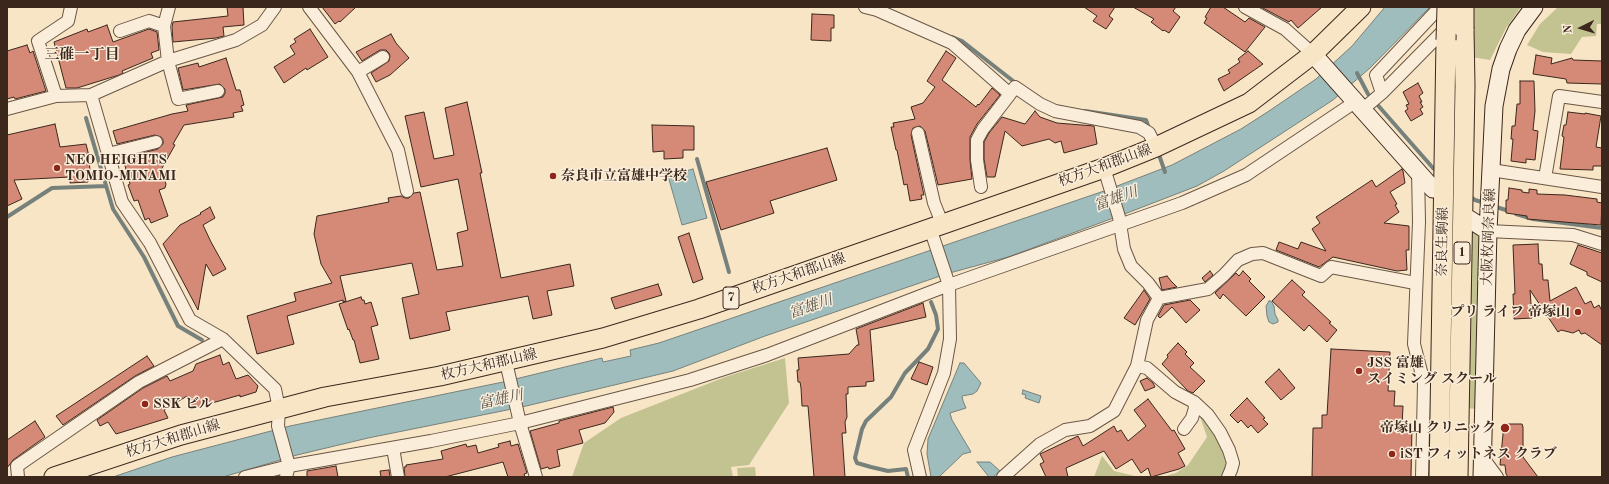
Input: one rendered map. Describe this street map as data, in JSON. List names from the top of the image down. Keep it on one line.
{"streets":{"main road":["枚方大和郡山線","大阪枚岡奈良線","奈良生駒線","1","7"]},"districts":["三碓一丁目"],"water":["富雄川"],"places":["NEO HEIGHTS TOMIO-MINAMI","奈良市立富雄中学校","プリ ライフ 帝塚山","JSS 富雄 スイミング スクール","SSK ビル","帝塚山 クリニック","iST フィットネス クラブ"],"north":"left"}
